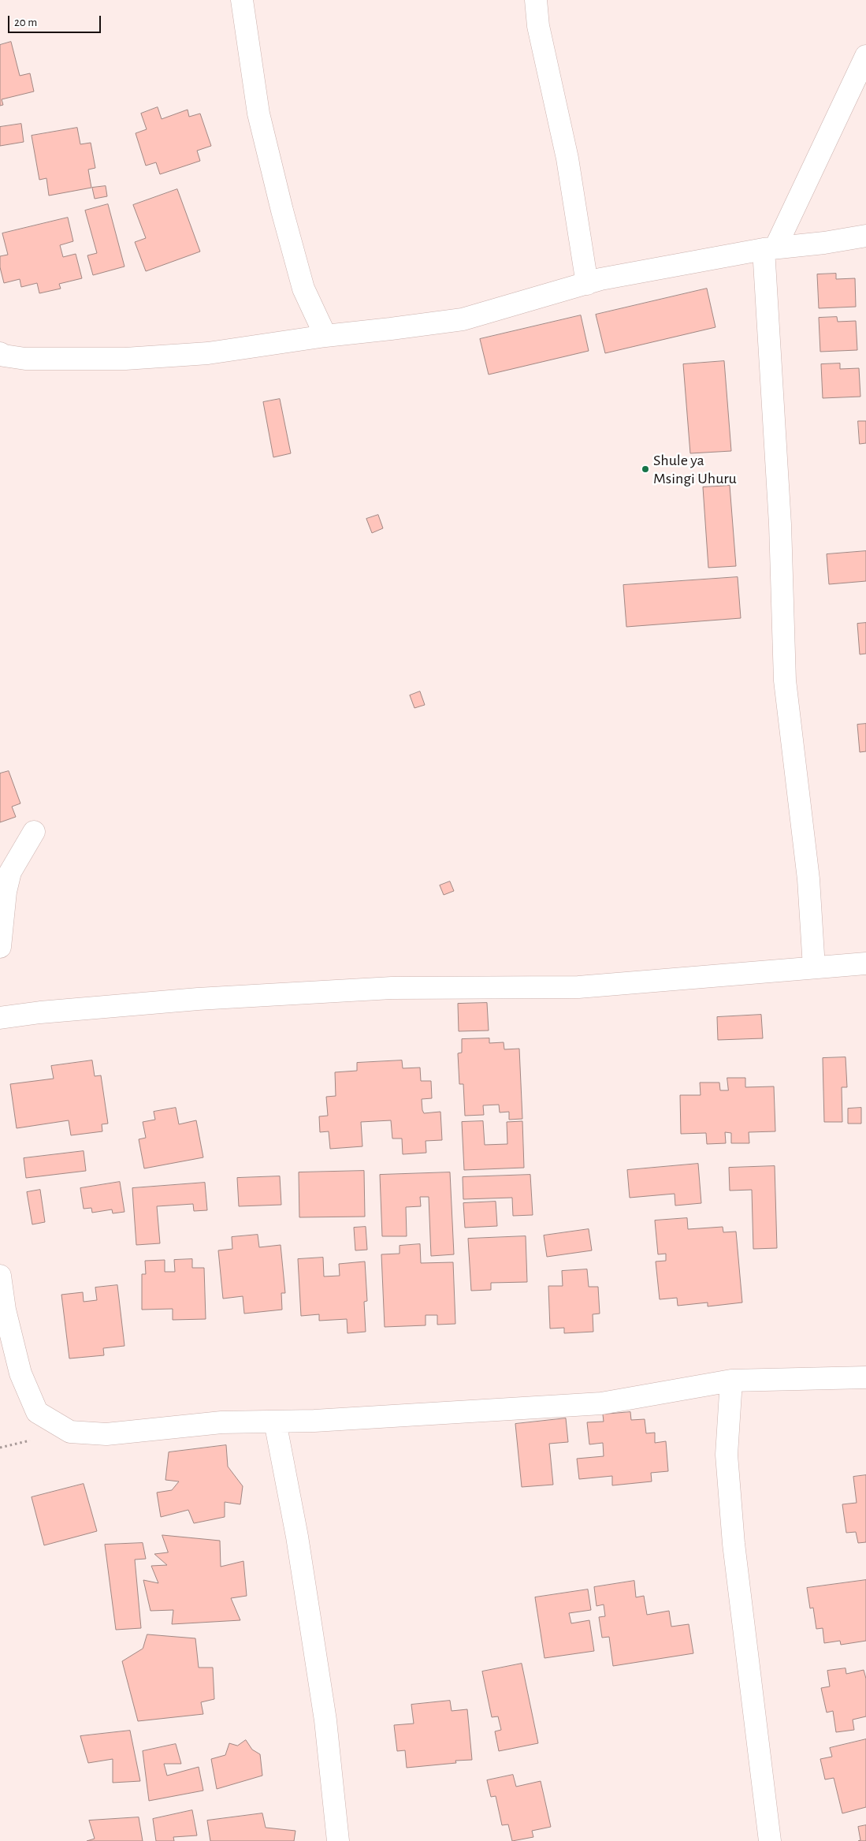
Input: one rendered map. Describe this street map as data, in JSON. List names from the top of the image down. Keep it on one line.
{"places":["Shule ya Msingi Uhuru"],"scale_bar":"20 m"}
